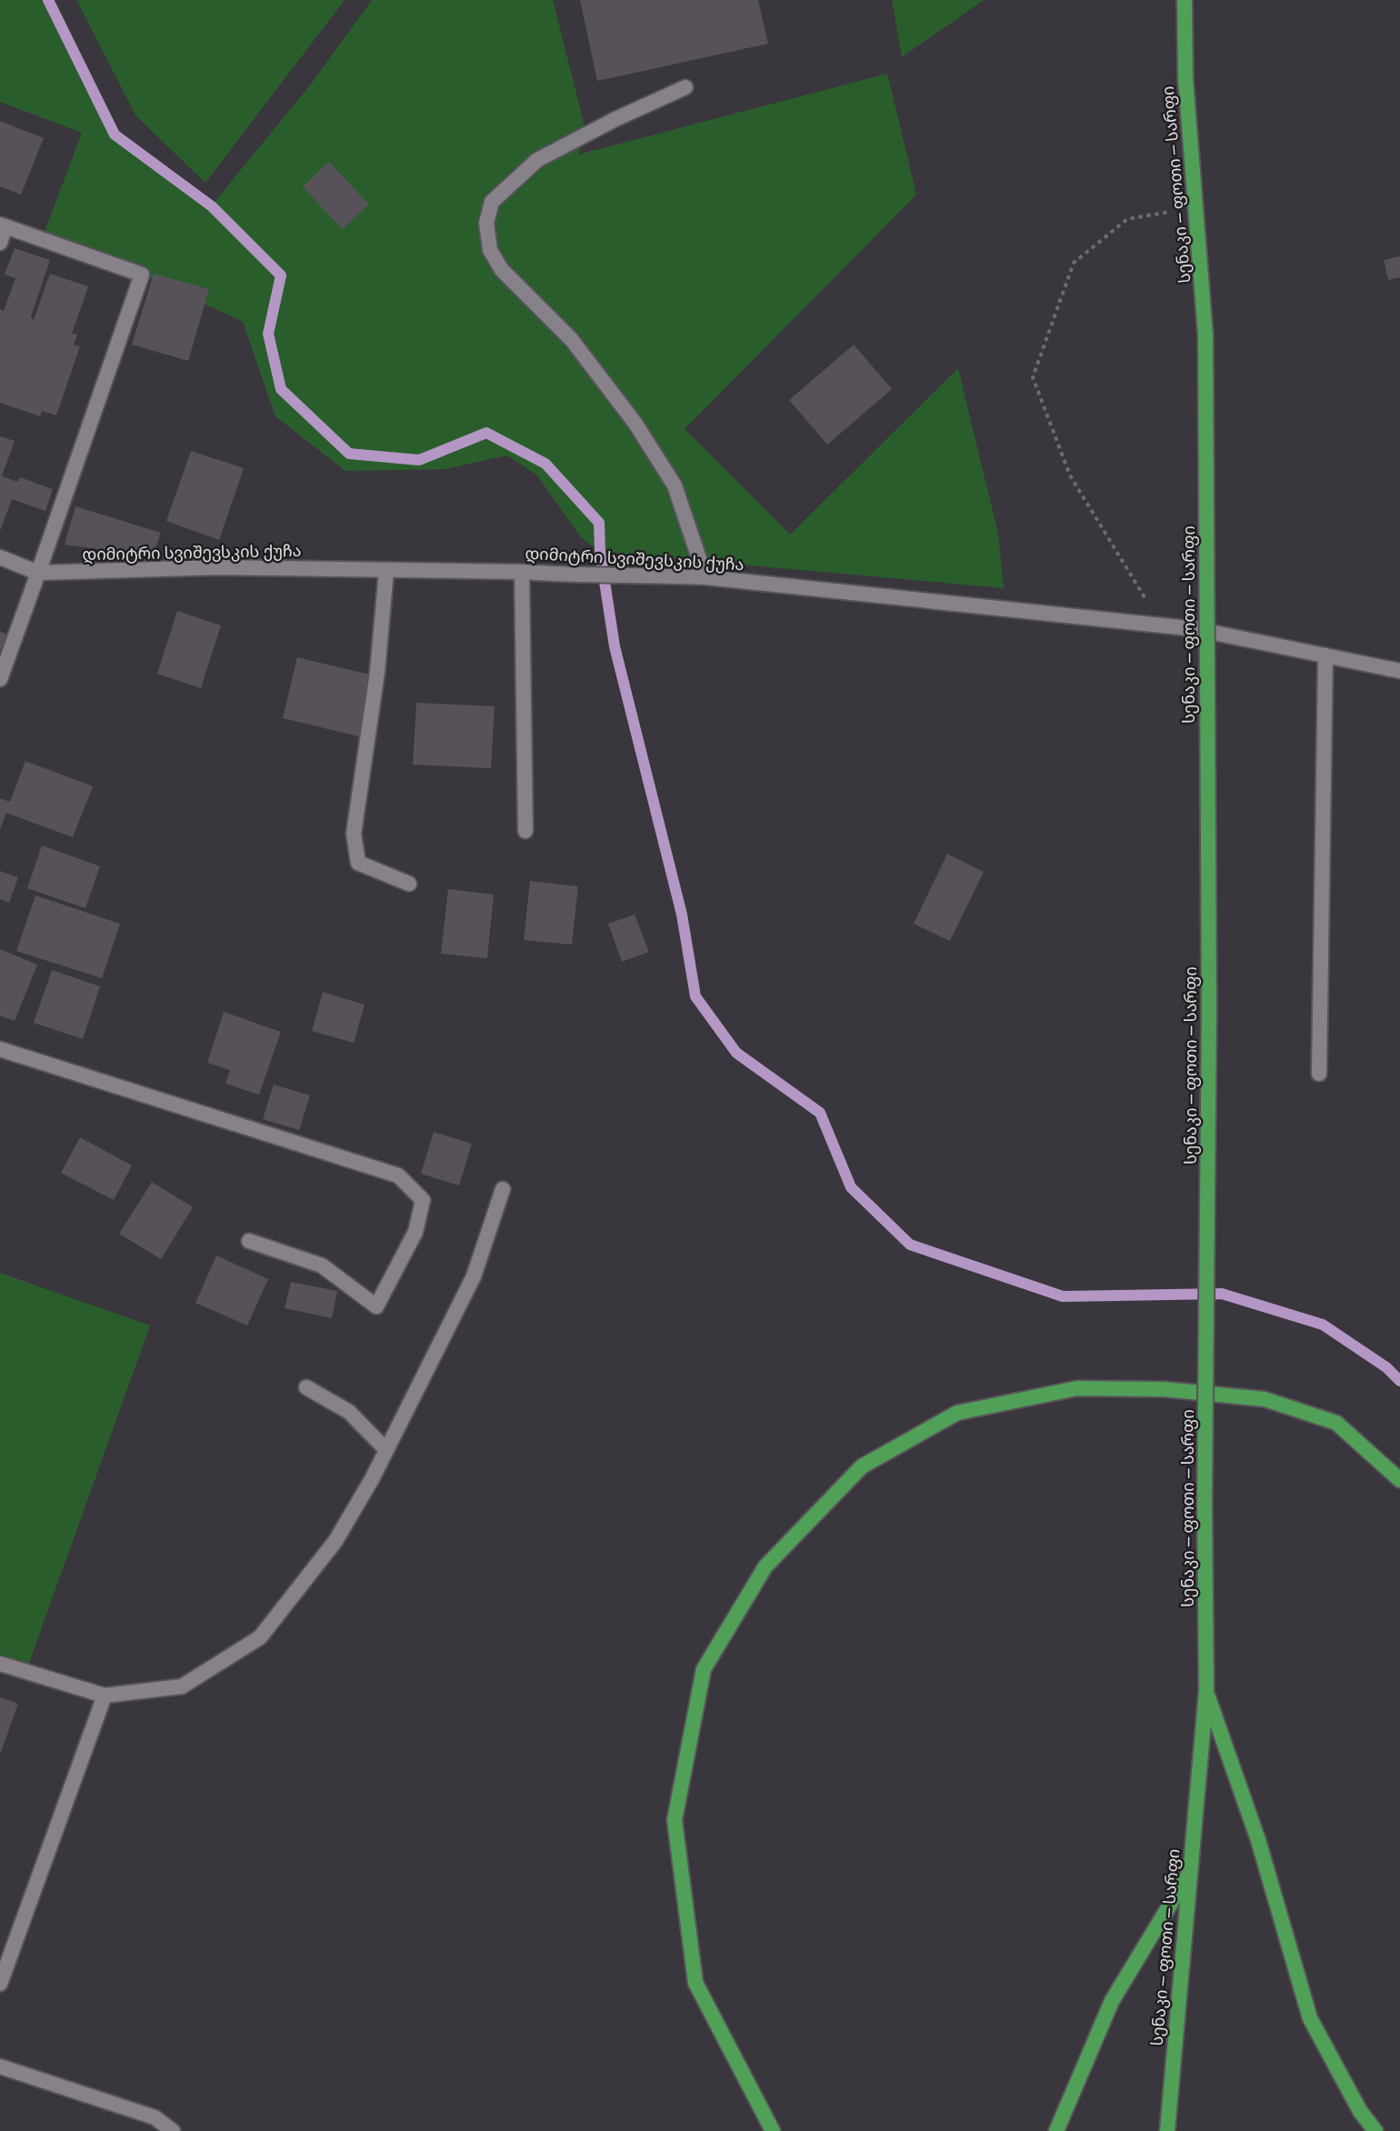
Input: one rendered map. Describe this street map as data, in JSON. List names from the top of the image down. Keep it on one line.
{"streets":{"highway":["სენაკი — ფოთი — სარფი"],"street":["დიმიტრი სვიშევსკის ქუჩა"]}}
